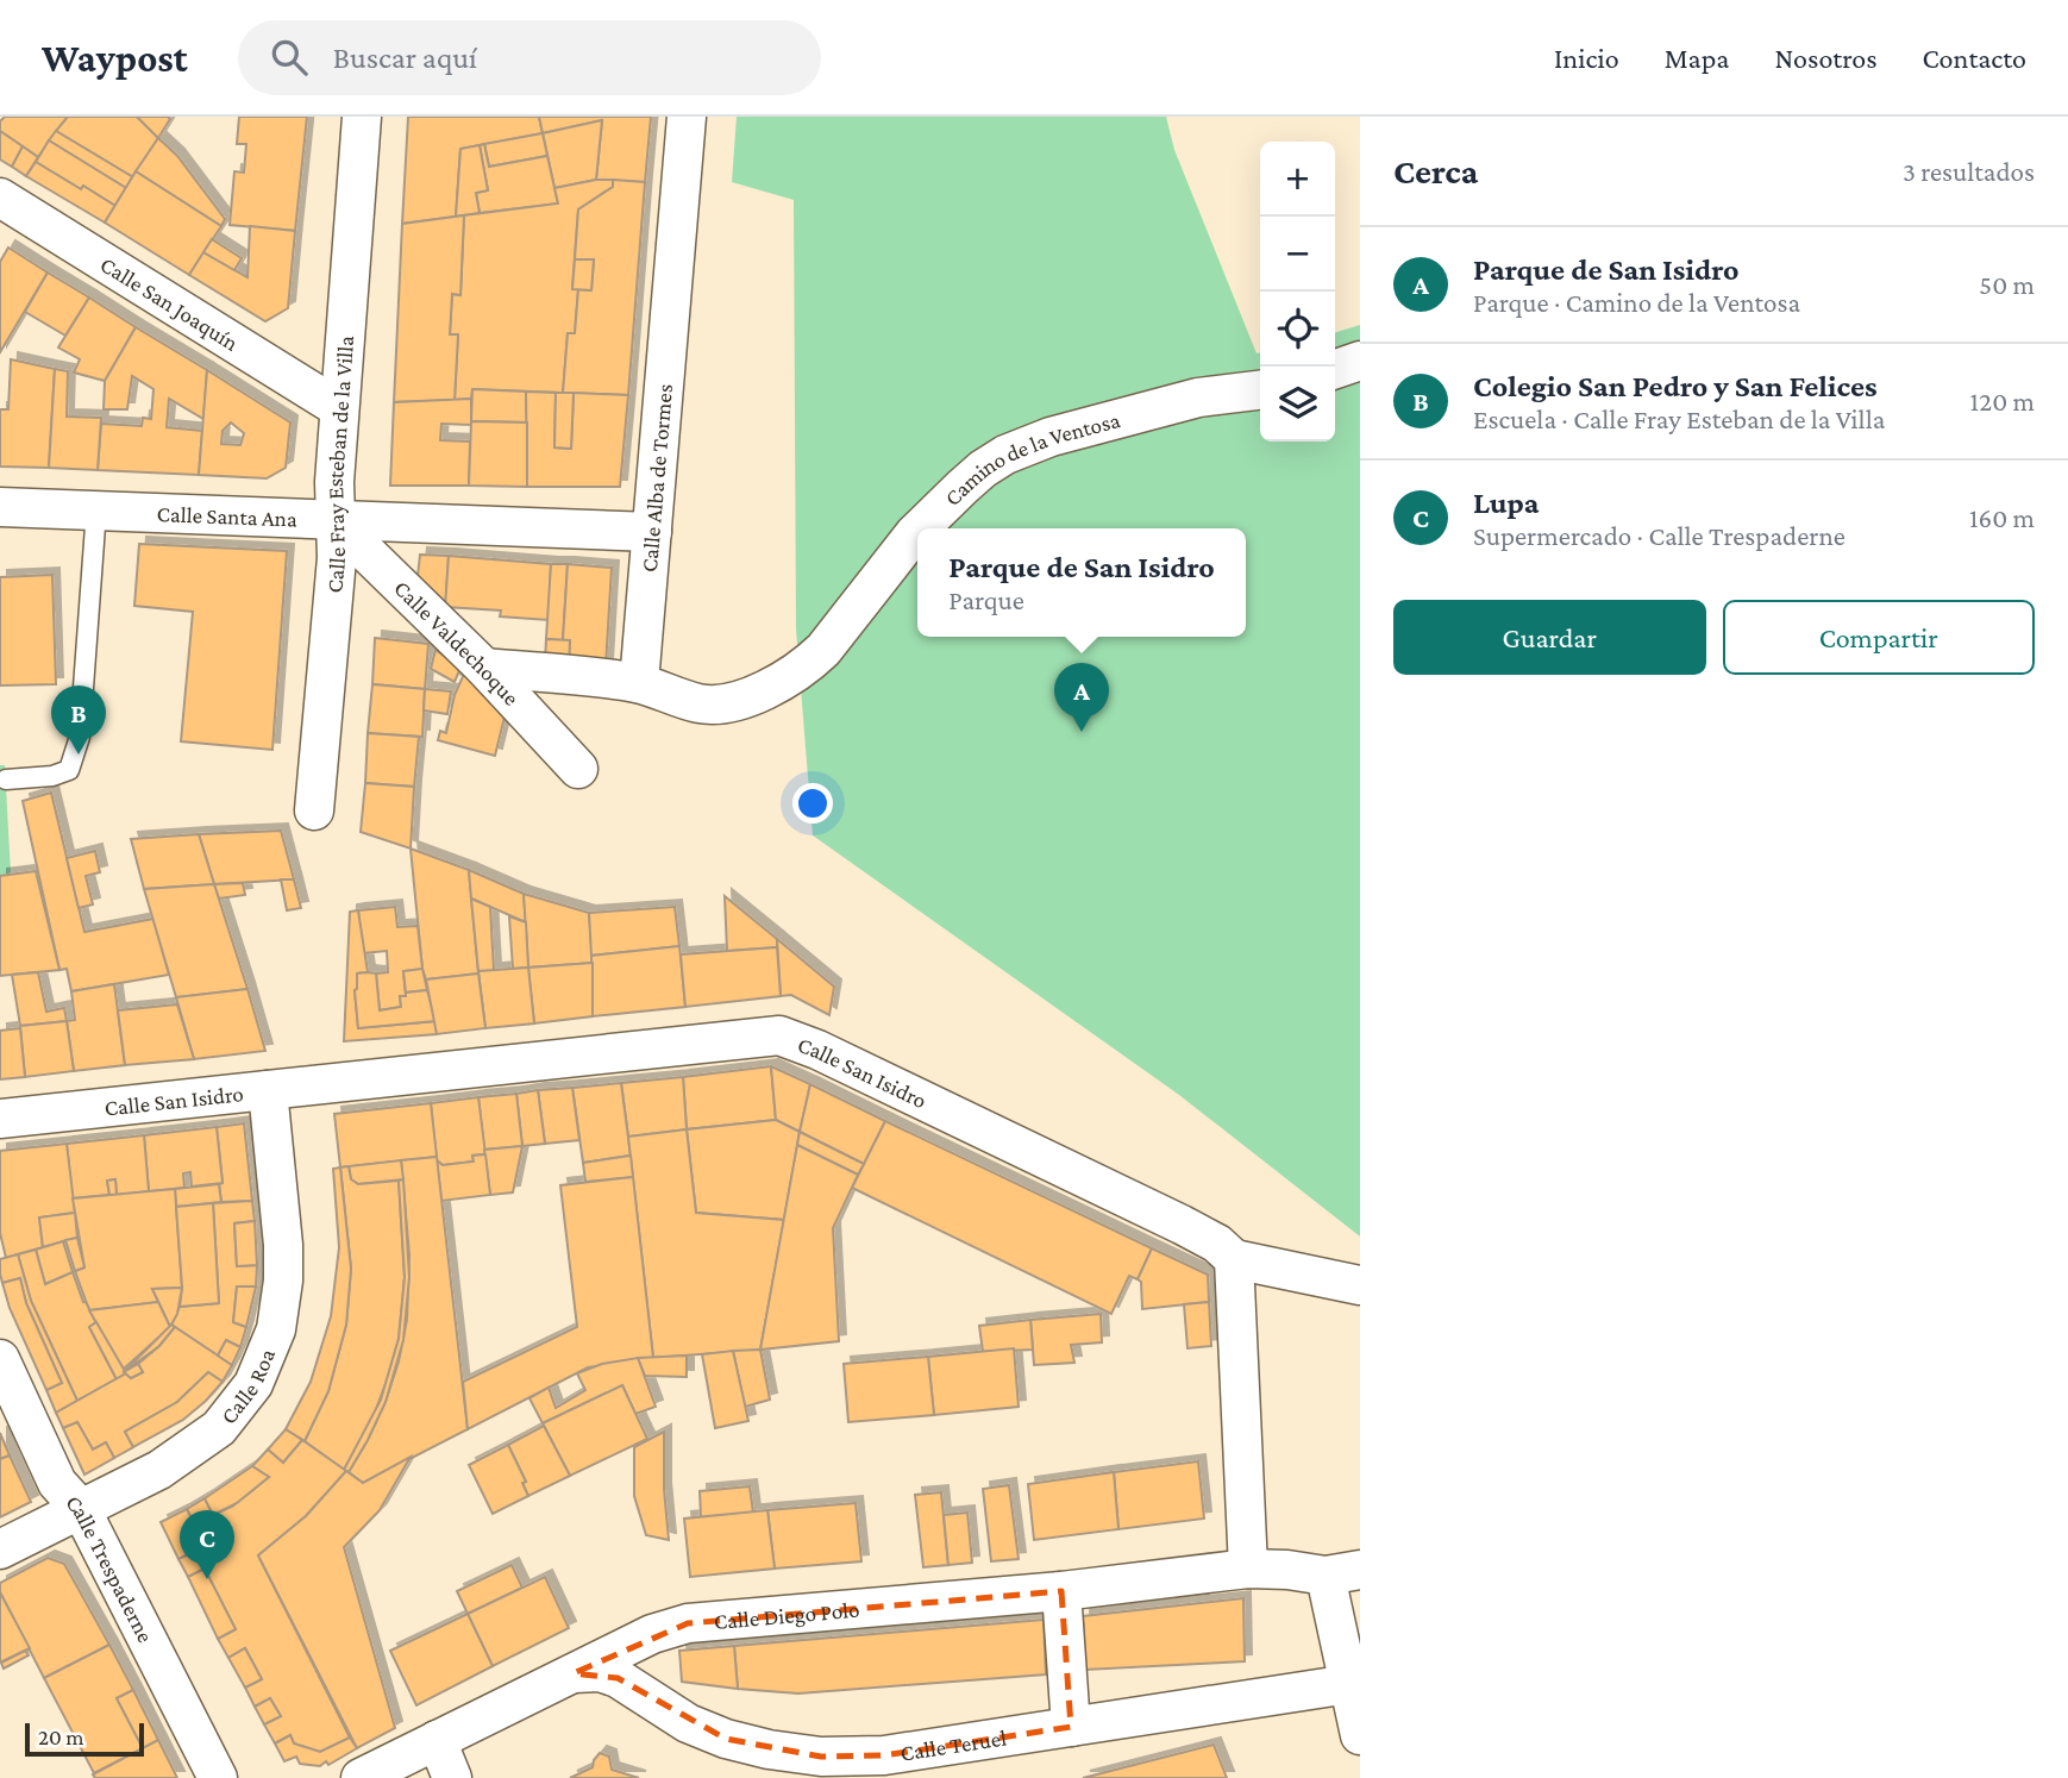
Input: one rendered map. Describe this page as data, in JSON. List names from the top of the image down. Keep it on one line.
{"streets":{"street":["Calle San Joaquín","Camino de la Ventosa","Calle Fray Esteban de la Villa","Calle Alba de Tormes","Calle Santa Ana","Calle Valdechoque","Calle San Isidro","Calle Roa","Calle Trespaderne","Calle Diego Polo","Calle Teruel"]},"crossings":[["Calle San Joaquín","Calle Fray Esteban de la Villa"],["Camino de la Ventosa","Calle Alba de Tormes"],["Calle Fray Esteban de la Villa","Calle Santa Ana"],["Calle Fray Esteban de la Villa","Calle Valdechoque"],["Calle Alba de Tormes","Calle Santa Ana"],["Calle Santa Ana","Calle Valdechoque"],["Calle San Isidro","Calle Roa"],["Calle Roa","Calle Trespaderne"],["Calle Diego Polo","Calle Teruel"]],"scale_bar":"20 m","page":{"header":"Waypost","search":"Buscar aquí","nav":["Inicio","Mapa","Nosotros","Contacto"],"heading":["Cerca","3 resultados"],"map_buttons":["+","−"],"list":[{"mark":"A","name":"Parque de San Isidro","note":"Parque · Camino de la Ventosa","value":"50 m"},{"mark":"B","name":"Colegio San Pedro y San Felices","note":"Escuela · Calle Fray Esteban de la Villa","value":"120 m"},{"mark":"C","name":"Lupa","note":"Supermercado · Calle Trespaderne","value":"160 m"}],"popup":["Parque de San Isidro","Parque"],"buttons":["Guardar","Compartir"],"pins":["A","B","C"],"scale":"20 m"}}
